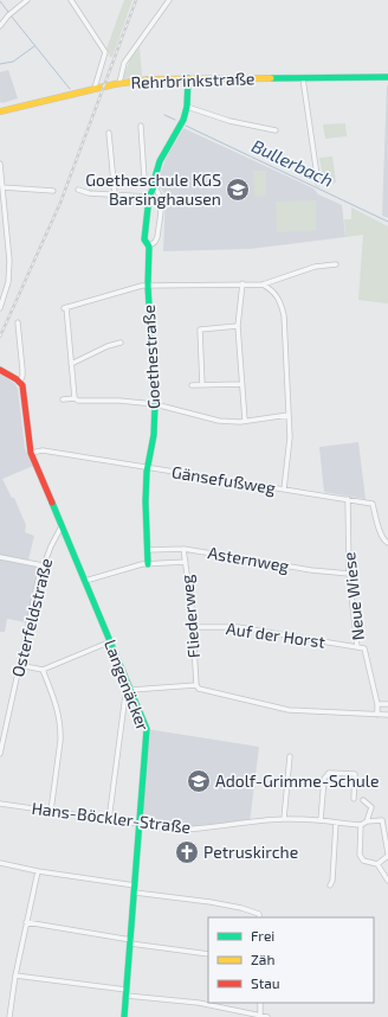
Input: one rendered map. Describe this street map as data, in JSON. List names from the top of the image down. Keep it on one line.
{"streets":{"street":["Rehrbrinkstraße","Goethestraße","Gänsefußweg","Asternweg","Neue Wiese","Fliederweg","Osterfeldstraße","Auf der Horst","Langenäcker","Hans-Böckler-Straße"]},"crossings":[["Rehrbrinkstraße","Goethestraße"],["Goethestraße","Gänsefußweg"],["Goethestraße","Asternweg"],["Gänsefußweg","Neue Wiese"],["Gänsefußweg","Langenäcker"],["Asternweg","Neue Wiese"],["Asternweg","Fliederweg"],["Neue Wiese","Auf der Horst"],["Fliederweg","Auf der Horst"],["Osterfeldstraße","Langenäcker"],["Langenäcker","Hans-Böckler-Straße"]],"water":["Bullerbach"],"places":{"school or university":["Goetheschule KGS Barsinghausen","Adolf-Grimme-Schule"],"church":["Petruskirche"]},"legend":["Frei","Zäh","Stau"]}
